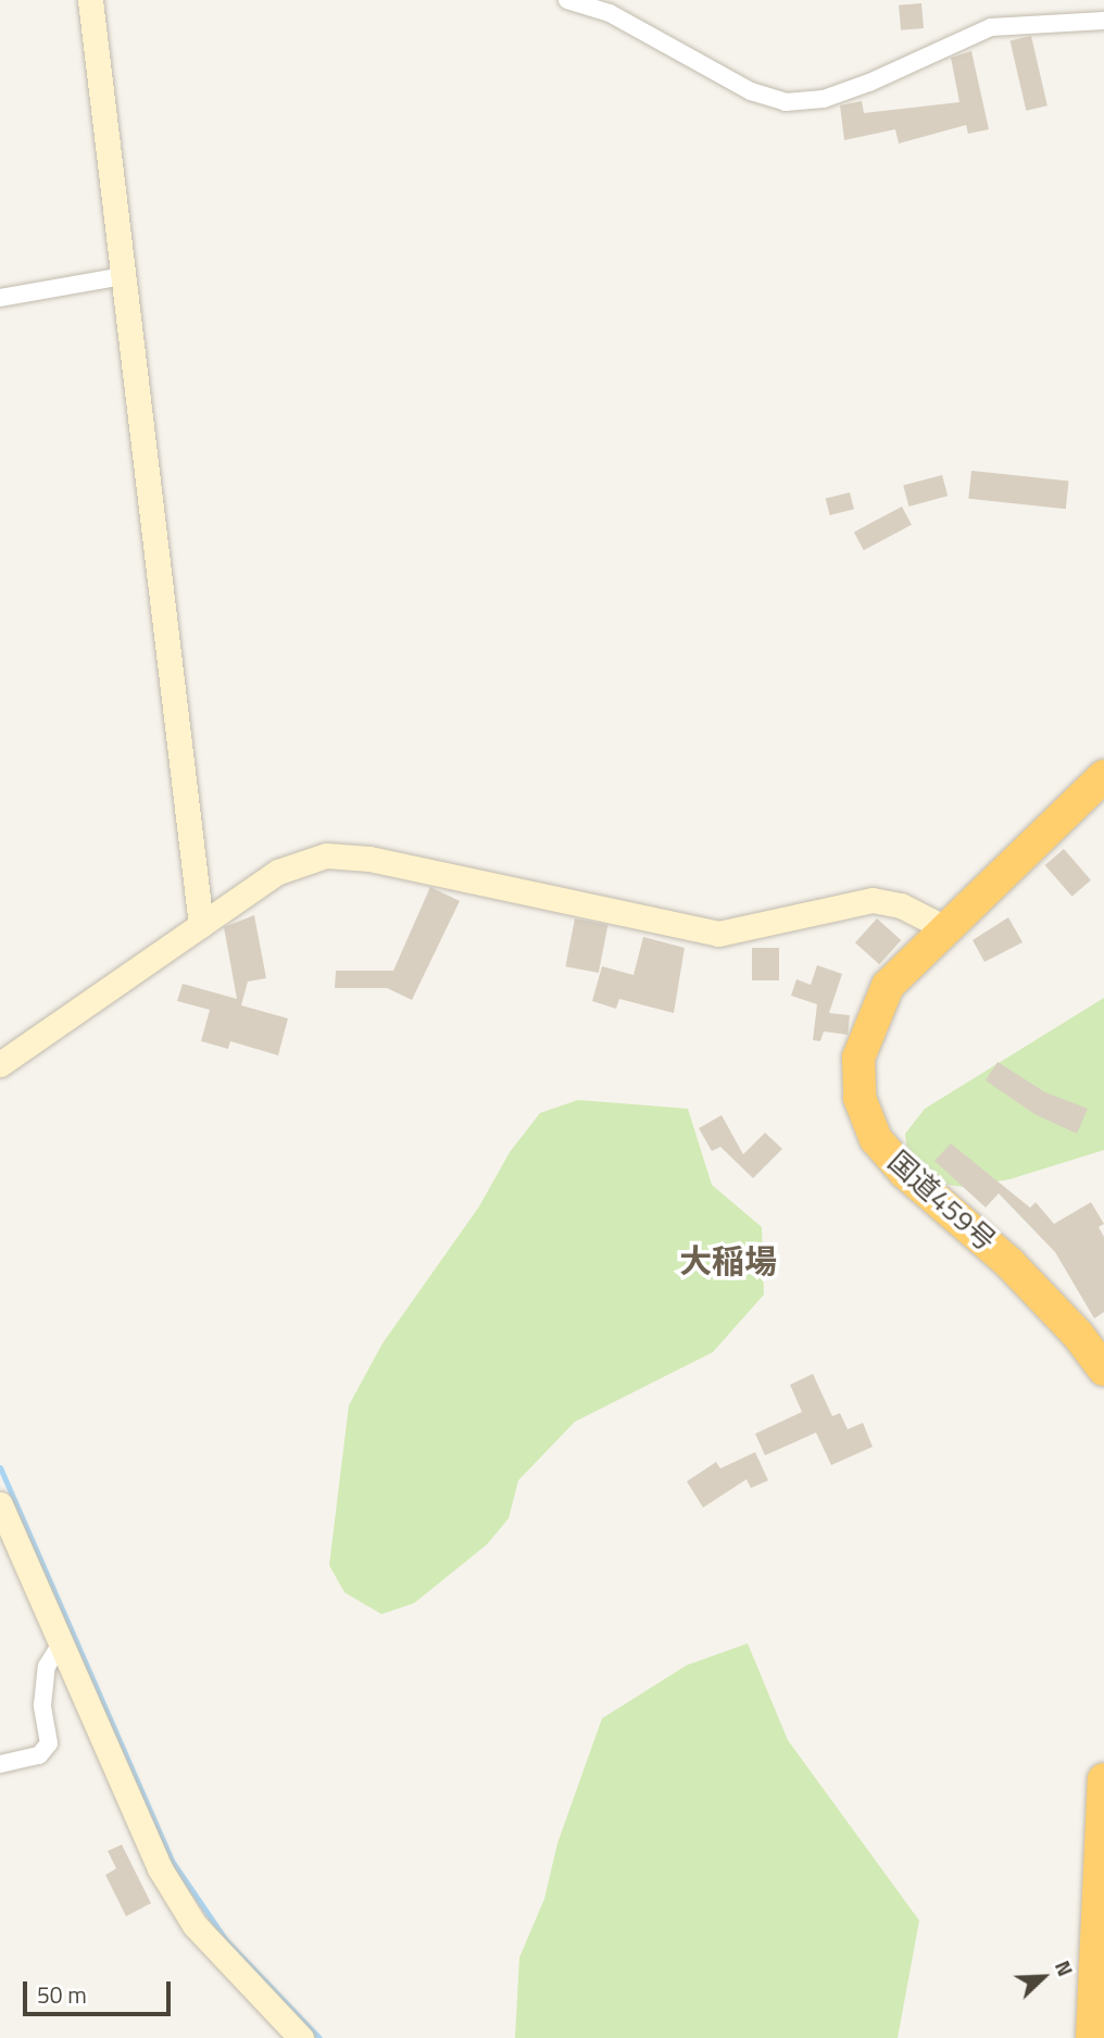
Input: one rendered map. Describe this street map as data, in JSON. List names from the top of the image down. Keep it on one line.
{"streets":{"highway":["国道459号"]},"districts":["大稲場"],"scale_bar":"50 m","north":"top right"}
